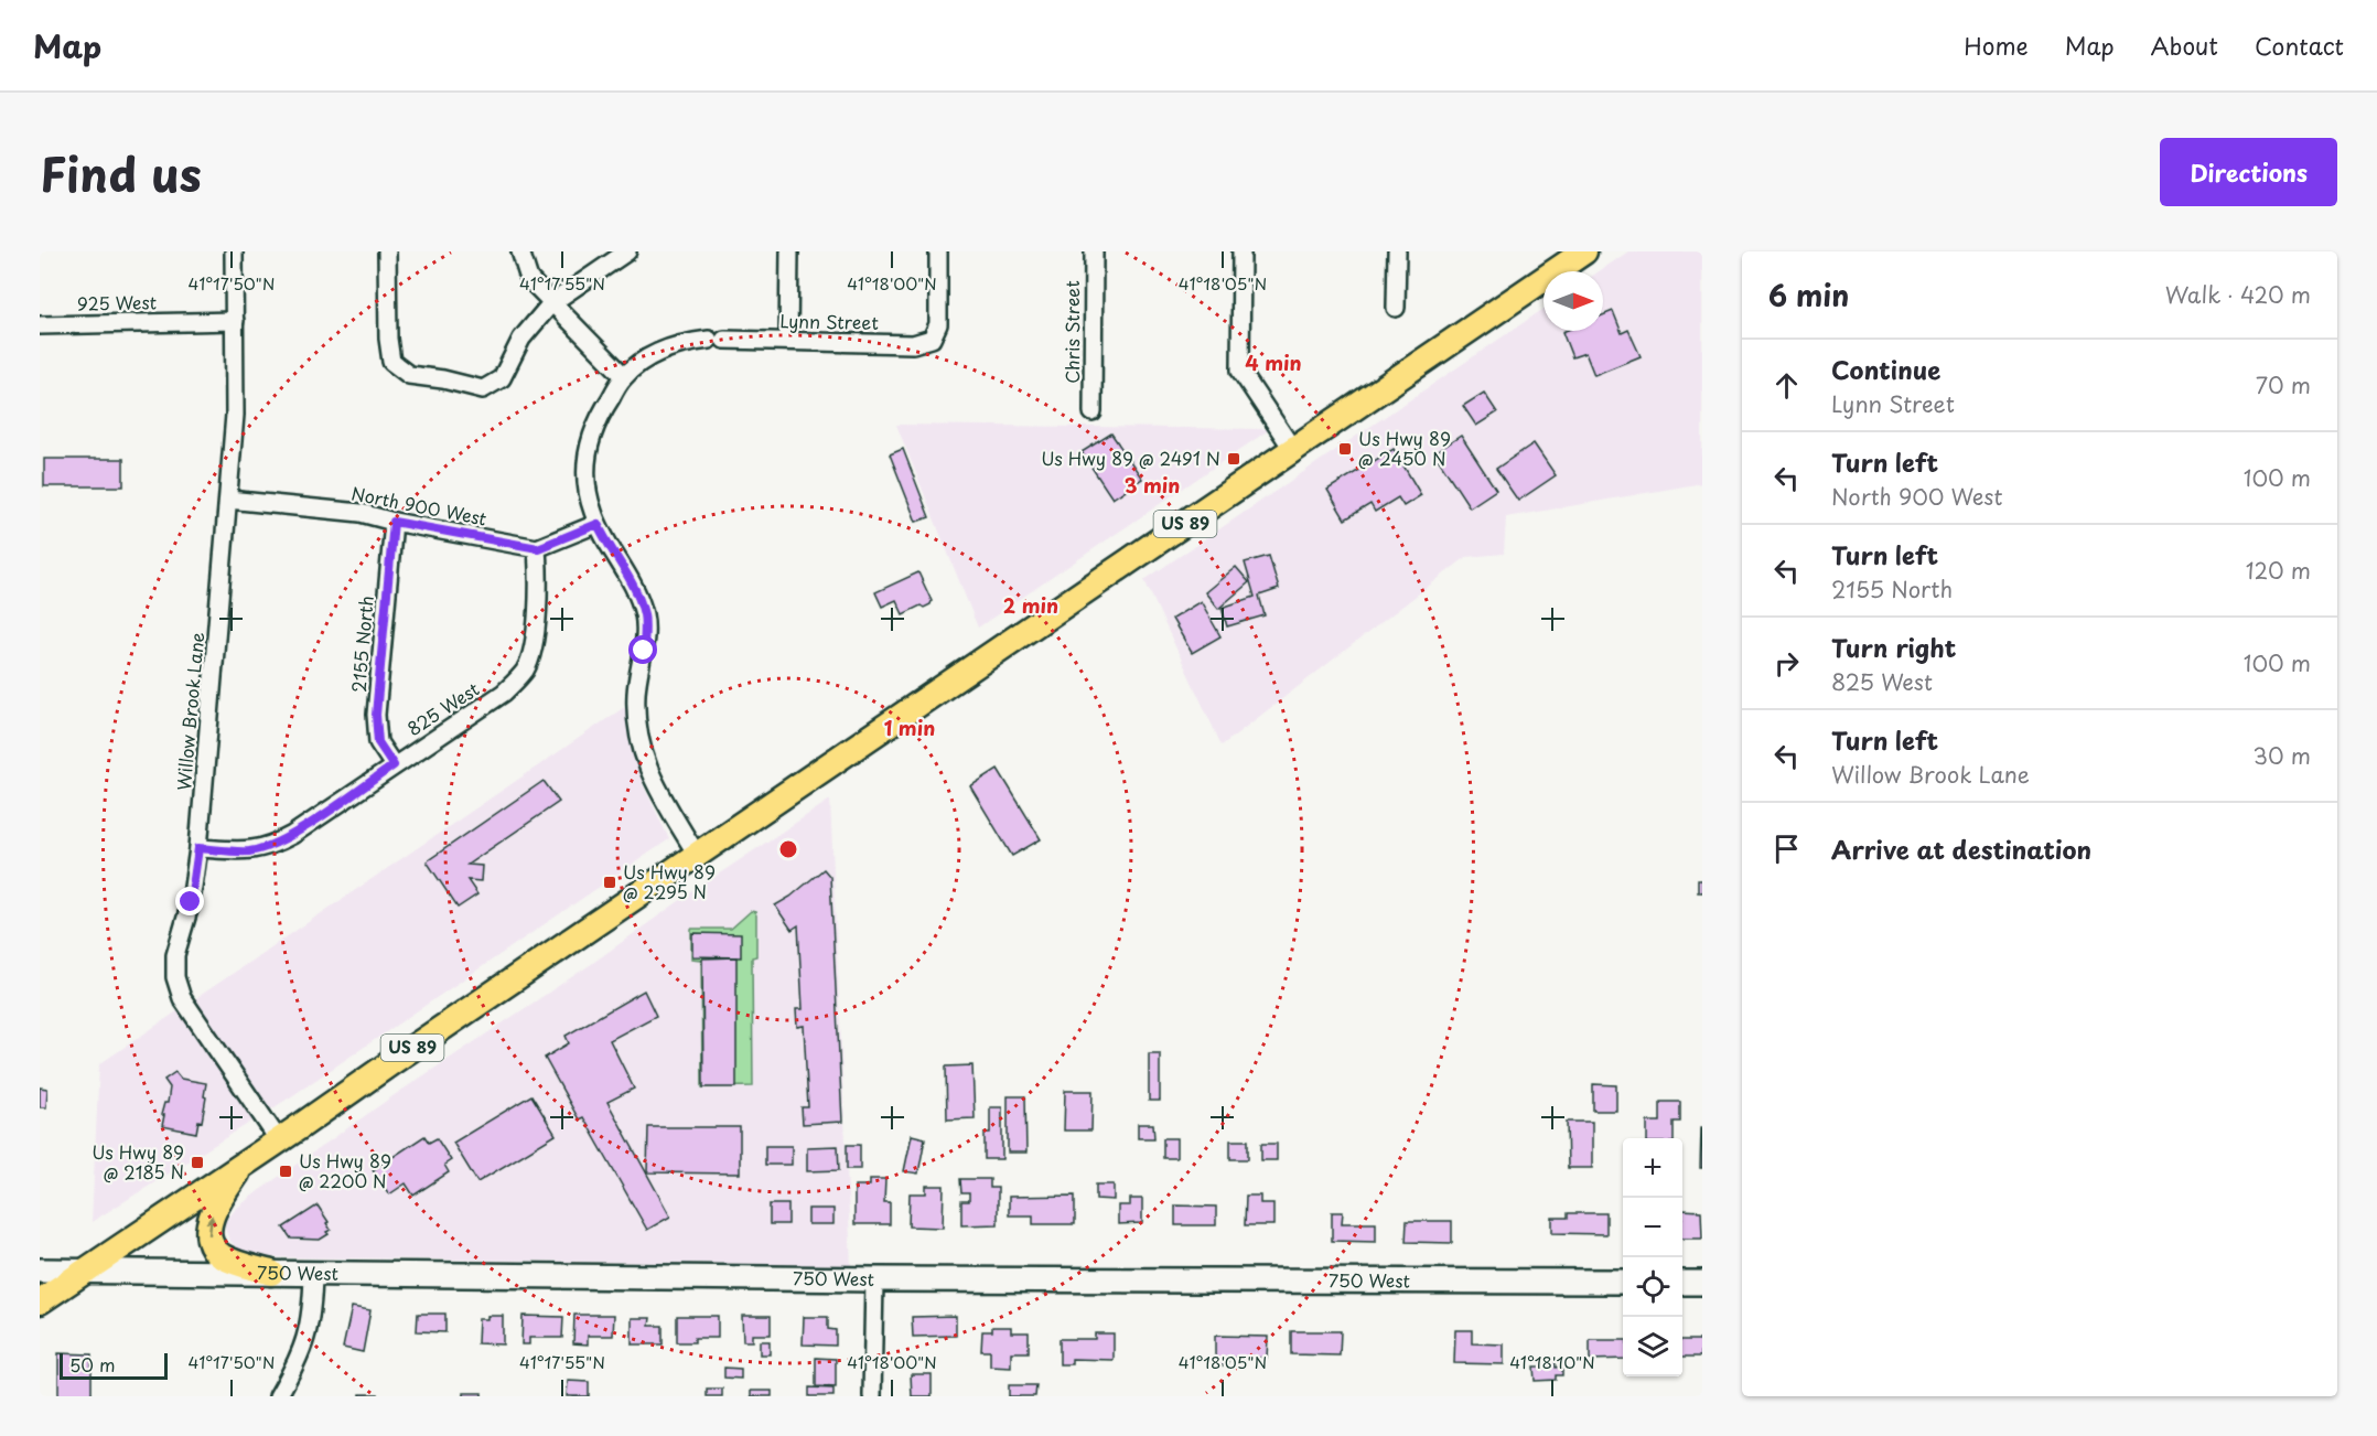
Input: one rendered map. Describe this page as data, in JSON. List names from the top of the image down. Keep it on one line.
{"streets":{"main road":["US 89"],"street":["925 West","Lynn Street","Chris Street","North 900 West","2155 North","825 West","Willow Brook Lane","750 West"]},"crossings":[["925 West","Willow Brook Lane"],["Lynn Street","US 89"],["North 900 West","2155 North"],["North 900 West","825 West"],["North 900 West","Willow Brook Lane"],["US 89","Willow Brook Lane"],["US 89","750 West"],["2155 North","825 West"],["825 West","Willow Brook Lane"]],"places":{"transit":["Us Hwy 89 @ 2450 N","Us Hwy 89 @ 2491 N","Us Hwy 89 @ 2295 N","Us Hwy 89 @ 2185 N","Us Hwy 89 @ 2200 N"]},"scale_bar":"50 m","north":"right","page":{"header":"Map","nav":["Home","Map","About","Contact"],"title":"Find us","buttons":"Directions","heading":["6 min","Walk · 420 m"],"list":[["Continue","Lynn Street","70 m"],["Turn left","North 900 West","100 m"],["Turn left","2155 North","120 m"],["Turn right","825 West","100 m"],["Turn left","Willow Brook Lane","30 m"],"Arrive at destination"],"map_buttons":["+","−"],"scale":"50 m"},"coordinates":["41°17'50\"N","41°17'55\"N","41°18'00\"N","41°18'05\"N","41°18'10\"N"],"rings":["4 min","3 min","2 min","1 min"]}
